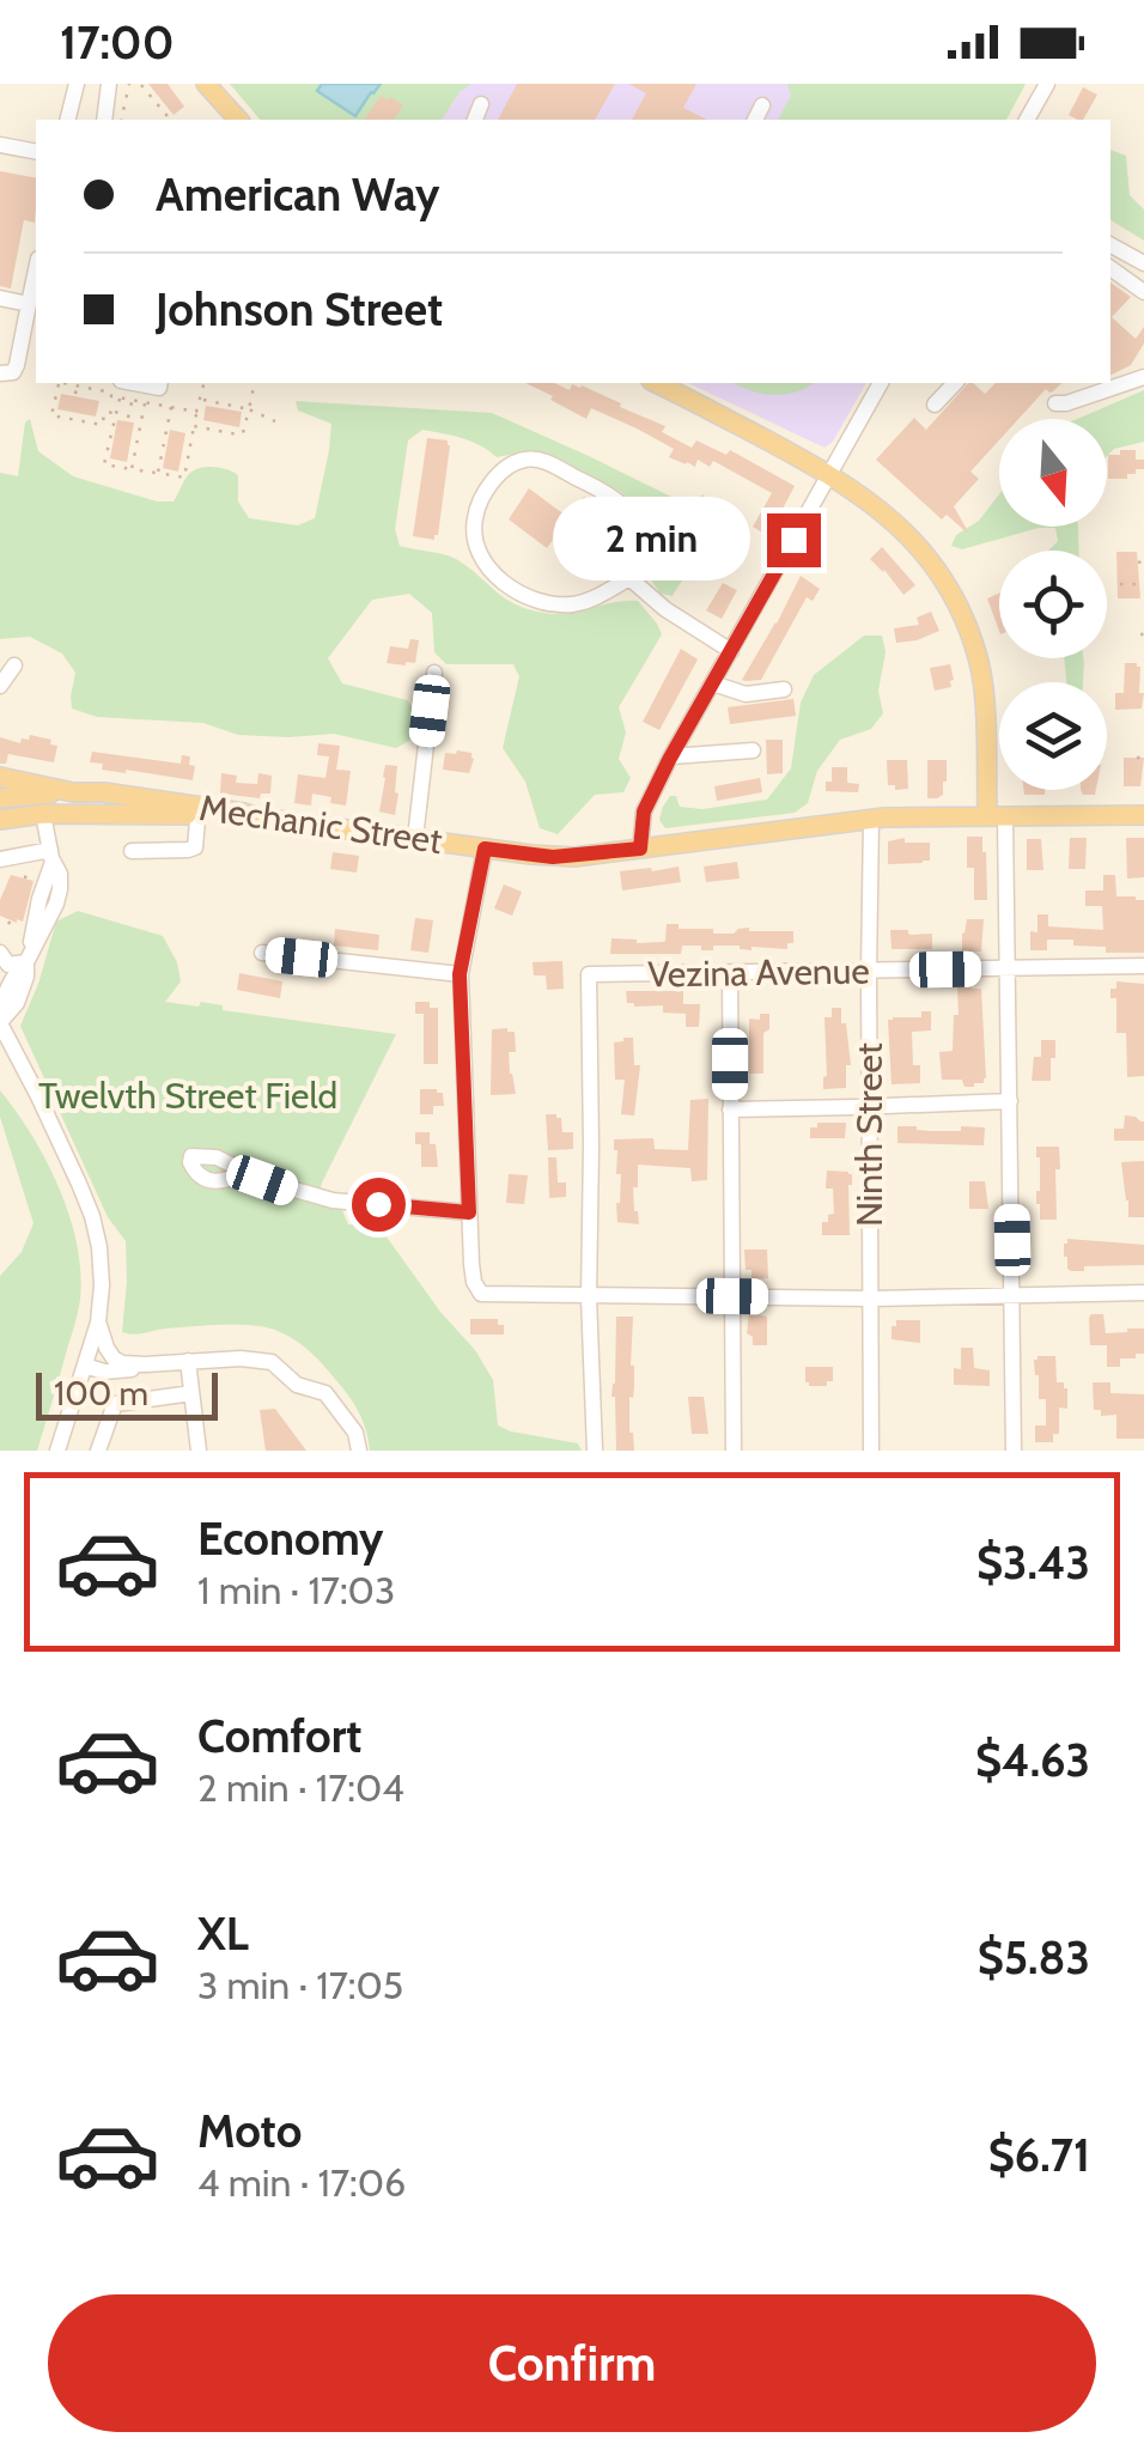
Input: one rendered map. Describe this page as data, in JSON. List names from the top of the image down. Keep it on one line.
{"streets":{"main road":["Mechanic Street"],"street":["Vezina Avenue","Ninth Street"]},"crossings":[["Mechanic Street","Ninth Street"],["Vezina Avenue","Ninth Street"]],"parks":["Twelvth Street Field"],"scale_bar":"100 m","north":"bottom","page":{"status":"17:00","banner":["American Way","Johnson Street"],"bubble":"2 min","scale":"100 m","list":[{"name":"Economy","note":"1 min · 17:03","value":"$3.43"},{"name":"Comfort","note":"2 min · 17:04","value":"$4.63"},{"name":"XL","note":"3 min · 17:05","value":"$5.83"},{"name":"Moto","note":"4 min · 17:06","value":"$6.71"}],"buttons":"Confirm"}}
